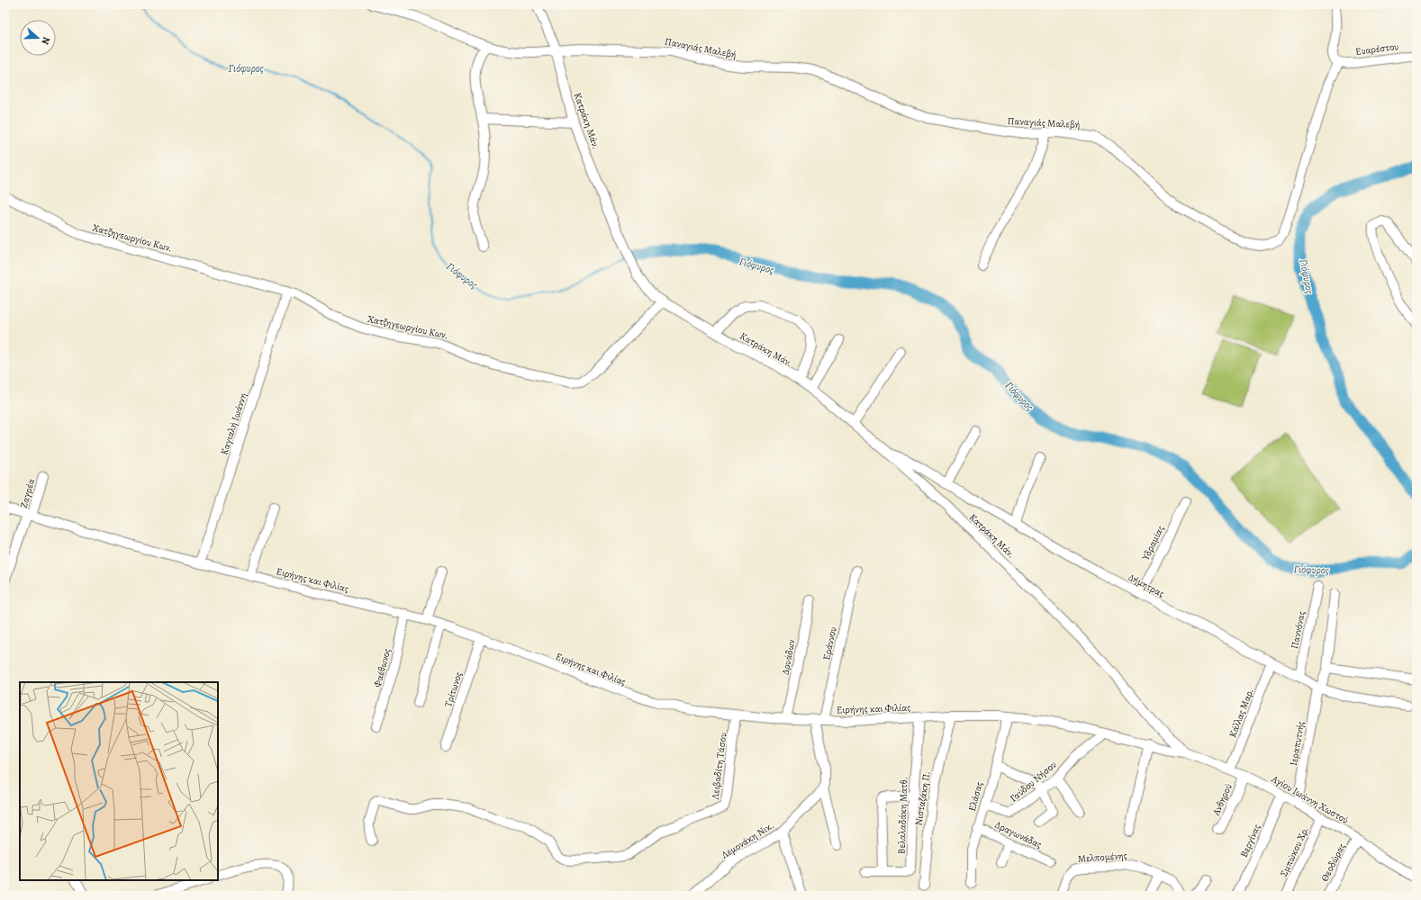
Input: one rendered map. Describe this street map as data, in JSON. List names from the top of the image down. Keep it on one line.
{"streets":{"street":["Παναγιάς Μαλεβή","Ευαρέστου","Κατράκη Μάν.","Χατζηγεωργίου Κων.","Καγιαλή Ιωάννη","Ζαγρέα","Υδραμίας","Ειρήνης και Φιλίας","Δήμητρας","Παννόνας","Εράννου","Δρυάδων","Φαέθωνος","Τρίτωνος","Κάλλας Μαρ.","Ιεραπυτνής","Λειβαδίτη Τάσου","Γαύδου Νήσου","Ελάσας","Νισταζάκη Π.","Ανθηρού","Αγίου Ιωάννη Χωστού","Βελαλαδάκη Ματθ.","Δραγωνάδας","Λεμονάκη Νικ.","Βεργίνας","Σμπώκου Χρ.","Μελπομένης","Θεοδώρας"]},"crossings":[["Παναγιάς Μαλεβή","Ευαρέστου"],["Παναγιάς Μαλεβή","Κατράκη Μάν."],["Κατράκη Μάν.","Χατζηγεωργίου Κων."],["Κατράκη Μάν.","Ειρήνης και Φιλίας"],["Κατράκη Μάν.","Δήμητρας"],["Κατράκη Μάν.","Αγίου Ιωάννη Χωστού"],["Χατζηγεωργίου Κων.","Καγιαλή Ιωάννη"],["Καγιαλή Ιωάννη","Ειρήνης και Φιλίας"],["Ζαγρέα","Ειρήνης και Φιλίας"],["Υδραμίας","Δήμητρας"],["Ειρήνης και Φιλίας","Εράννου"],["Ειρήνης και Φιλίας","Δρυάδων"],["Ειρήνης και Φιλίας","Φαέθωνος"],["Ειρήνης και Φιλίας","Τρίτωνος"],["Ειρήνης και Φιλίας","Λειβαδίτη Τάσου"],["Ειρήνης και Φιλίας","Γαύδου Νήσου"],["Ειρήνης και Φιλίας","Ελάσας"],["Ειρήνης και Φιλίας","Νισταζάκη Π."],["Ειρήνης και Φιλίας","Αγίου Ιωάννη Χωστού"],["Ειρήνης και Φιλίας","Βελαλαδάκη Ματθ."],["Ειρήνης και Φιλίας","Λεμονάκη Νικ."],["Δήμητρας","Παννόνας"],["Δήμητρας","Κάλλας Μαρ."],["Δήμητρας","Ιεραπυτνής"],["Κάλλας Μαρ.","Αγίου Ιωάννη Χωστού"],["Ιεραπυτνής","Αγίου Ιωάννη Χωστού"],["Γαύδου Νήσου","Ελάσας"],["Ελάσας","Δραγωνάδας"],["Ανθηρού","Αγίου Ιωάννη Χωστού"],["Αγίου Ιωάννη Χωστού","Βεργίνας"],["Αγίου Ιωάννη Χωστού","Σμπώκου Χρ."],["Αγίου Ιωάννη Χωστού","Θεοδώρας"]],"water":["Γιόφυρος"],"north":"right"}
